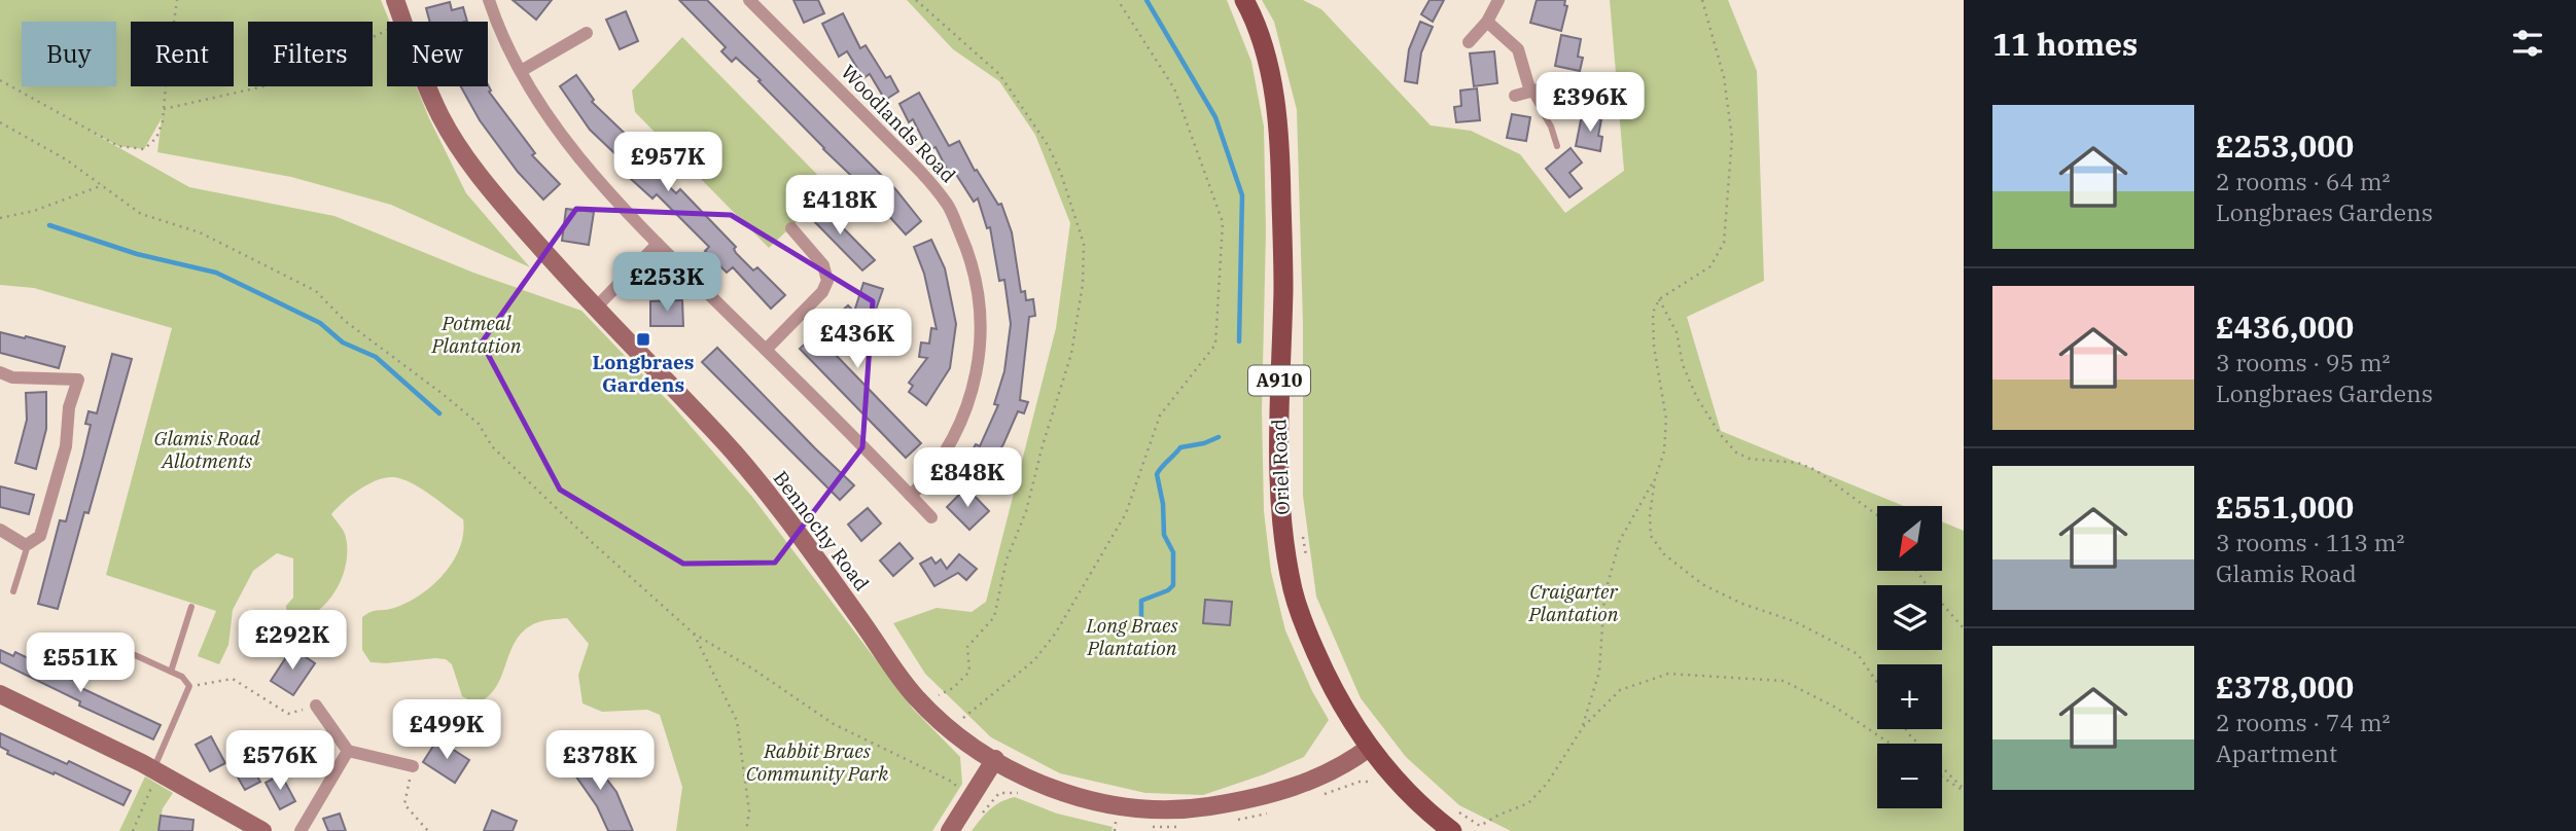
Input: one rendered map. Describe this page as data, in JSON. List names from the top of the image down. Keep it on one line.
{"streets":{"main road":["A910","Oriel Road"],"street":["Woodlands Road","Bennochy Road"]},"crossings":[["A910","Oriel Road"],["A910","Bennochy Road"],["Oriel Road","Bennochy Road"]],"parks":["Potmeal Plantation","Glamis Road Allotments","Craigarter Plantation","Long Braes Plantation","Rabbit Braes Community Park"],"places":{"transit":["Longbraes Gardens"]},"north":"bottom left","page":{"heading":"11 homes","chip":["Buy","Rent","Filters","New"],"price":["£396K","£957K","£418K","£253K","£436K","£848K","£292K","£551K","£499K","£576K","£378K"],"list":[{"name":"£253,000","note":"2 rooms · 64 m² · Longbraes Gardens"},{"name":"£436,000","note":"3 rooms · 95 m² · Longbraes Gardens"},{"name":"£551,000","note":"3 rooms · 113 m² · Glamis Road"},{"name":"£378,000","note":"2 rooms · 74 m² · Apartment"}],"map_buttons":["+","−"]}}
